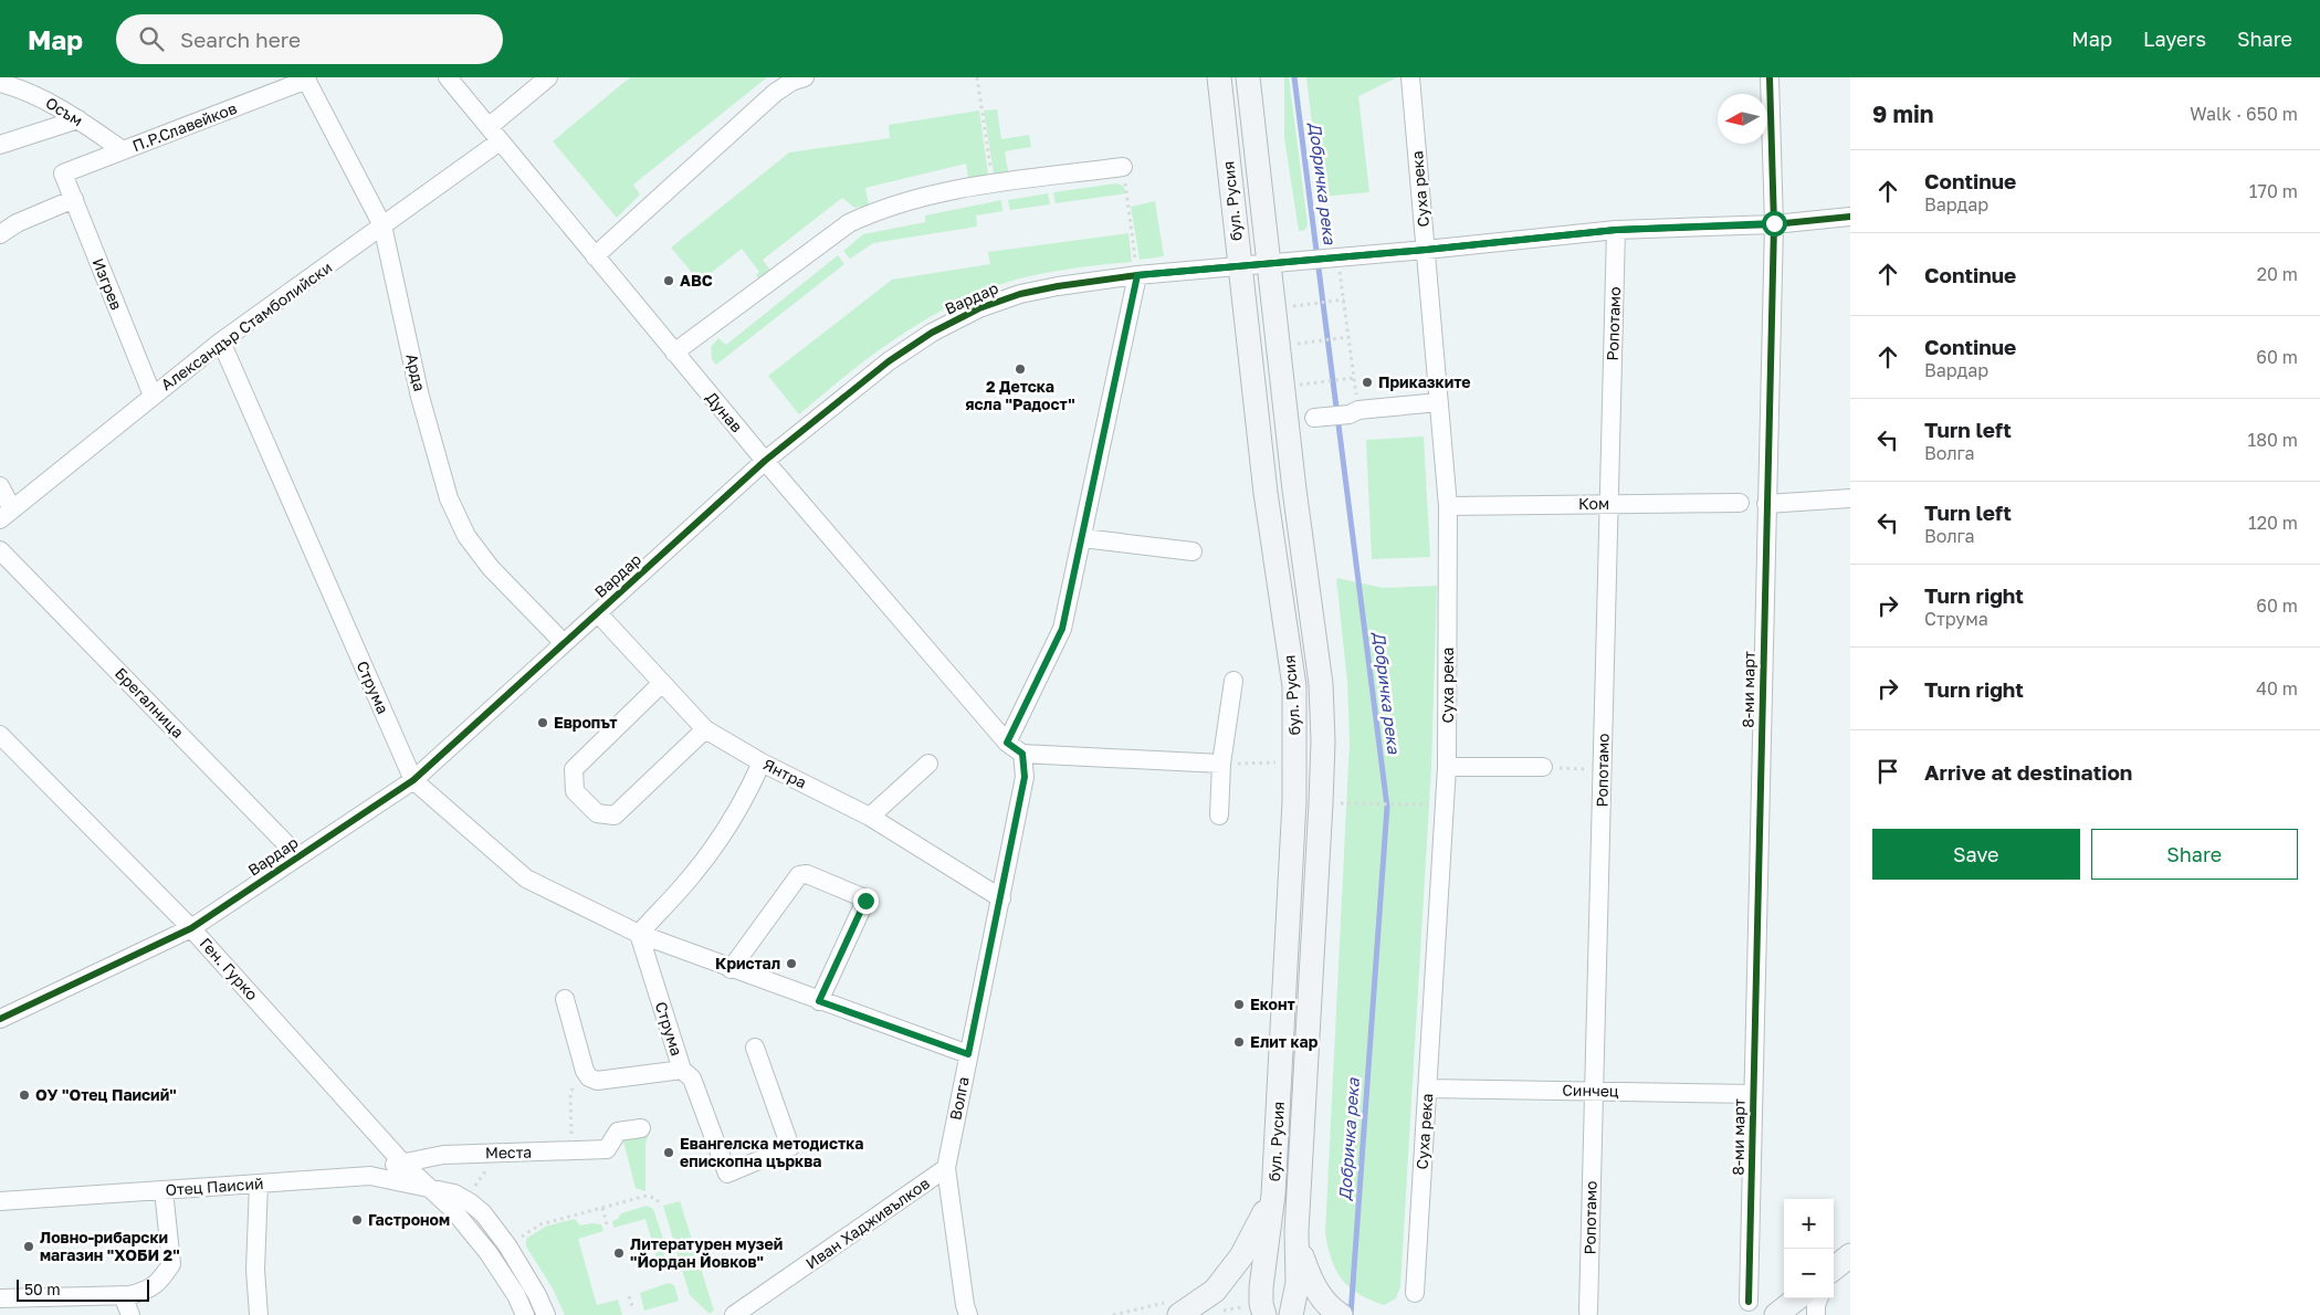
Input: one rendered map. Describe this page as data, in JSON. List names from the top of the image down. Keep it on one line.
{"streets":{"main road":["бул. Русия"],"street":["Осъм","П.Р.Славейков","Суха река","Изгрев","Вардар","Ропотамо","Александър Стамболийски","Арда","Дунав","Ком","Струма","8-ми март","Брегалница","Янтра","Ген. Гурко","Синчец","Волга","Места","Отец Паисий","Иван Хадживълков"]},"crossings":[["Осъм","П.Р.Славейков"],["П.Р.Славейков","Изгрев"],["П.Р.Славейков","Арда"],["Суха река","Ком"],["Суха река","Синчец"],["бул. Русия","Вардар"],["Изгрев","Александър Стамболийски"],["Вардар","Арда"],["Вардар","Дунав"],["Вардар","Струма"],["Вардар","Брегалница"],["Вардар","Янтра"],["Вардар","Ген. Гурко"],["Ропотамо","Ком"],["Ропотамо","Синчец"],["Александър Стамболийски","Арда"],["Александър Стамболийски","Дунав"],["Александър Стамболийски","Струма"],["Струма","Волга"],["8-ми март","Синчец"],["Янтра","Волга"],["Ген. Гурко","Места"],["Ген. Гурко","Отец Паисий"],["Волга","Иван Хадживълков"],["Места","Отец Паисий"]],"water":["Добричка река"],"places":["ABC","2 Детска ясла \"Радост\"","Приказките","Европът","Кристал","Еконт","Елит кар","ОУ \"Отец Паисий\"","Евангелска методистка епископна църква","Гастроном","Ловно-рибарски магазин \"ХОБИ 2\"","Литературен музей \"Йордан Йовков\""],"scale_bar":"50 m","north":"left","page":{"header":"Map","search":"Search here","nav":["Map","Layers","Share"],"heading":["9 min","Walk · 650 m"],"list":[["Continue","Вардар","170 m"],["Continue","20 m"],["Continue","Вардар","60 m"],["Turn left","Волга","180 m"],["Turn left","Волга","120 m"],["Turn right","Струма","60 m"],["Turn right","40 m"],"Arrive at destination"],"buttons":["Save","Share"],"map_buttons":["+","−"],"scale":"50 m"}}
